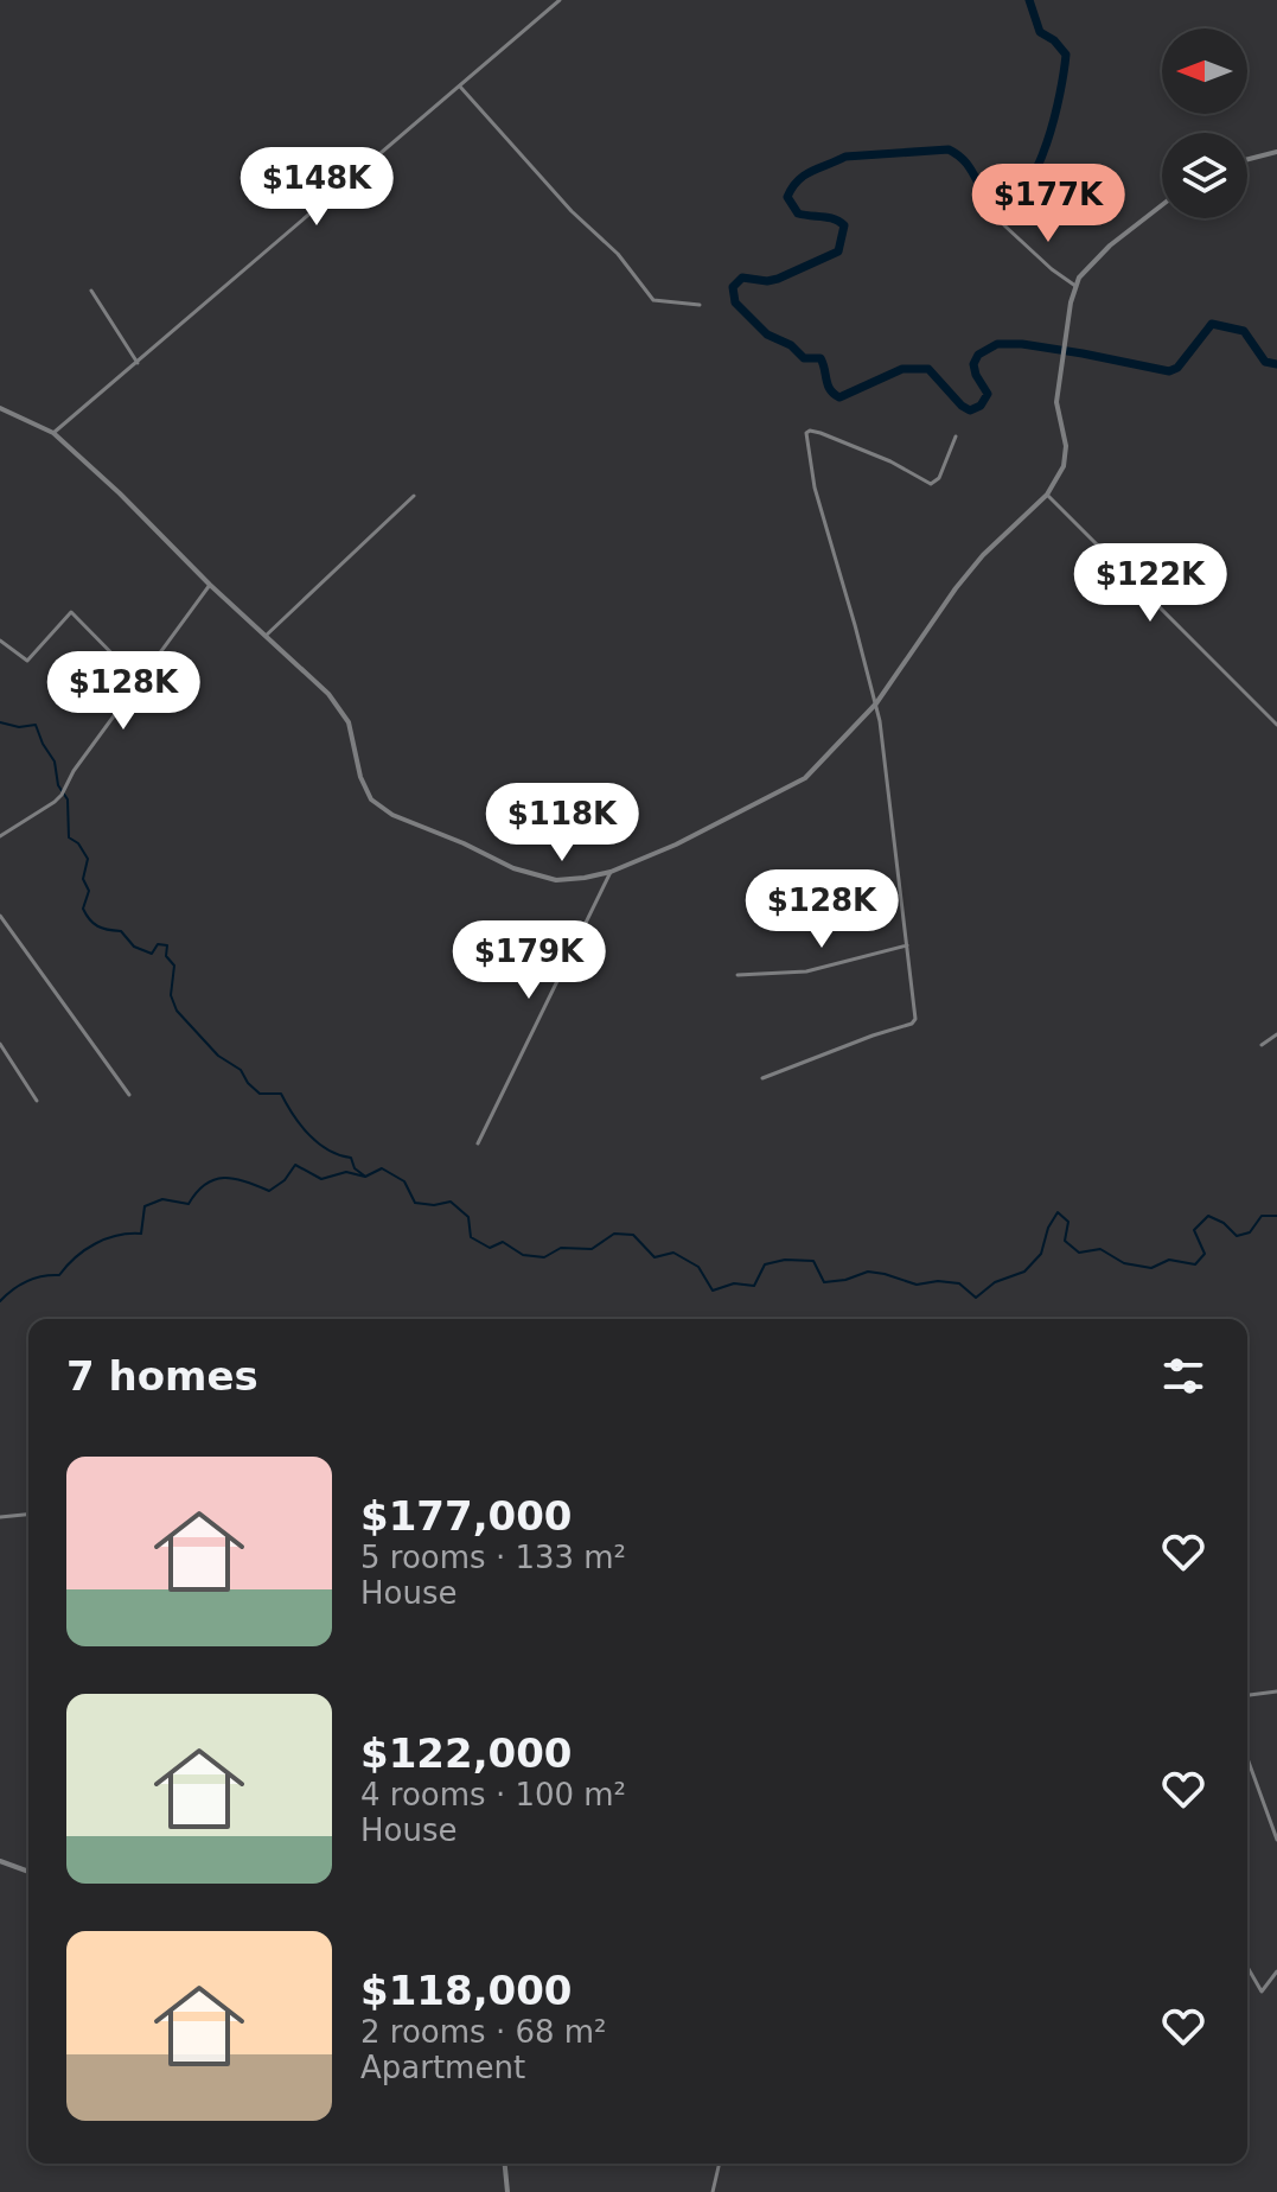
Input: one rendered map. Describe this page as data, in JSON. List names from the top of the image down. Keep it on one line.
{"north":"left","page":{"price":["$148K","$177K","$122K","$128K","$118K","$128K","$179K"],"heading":"7 homes","list":[{"name":"$177,000","note":"5 rooms · 133 m² · House"},{"name":"$122,000","note":"4 rooms · 100 m² · House"},{"name":"$118,000","note":"2 rooms · 68 m² · Apartment"}]}}
